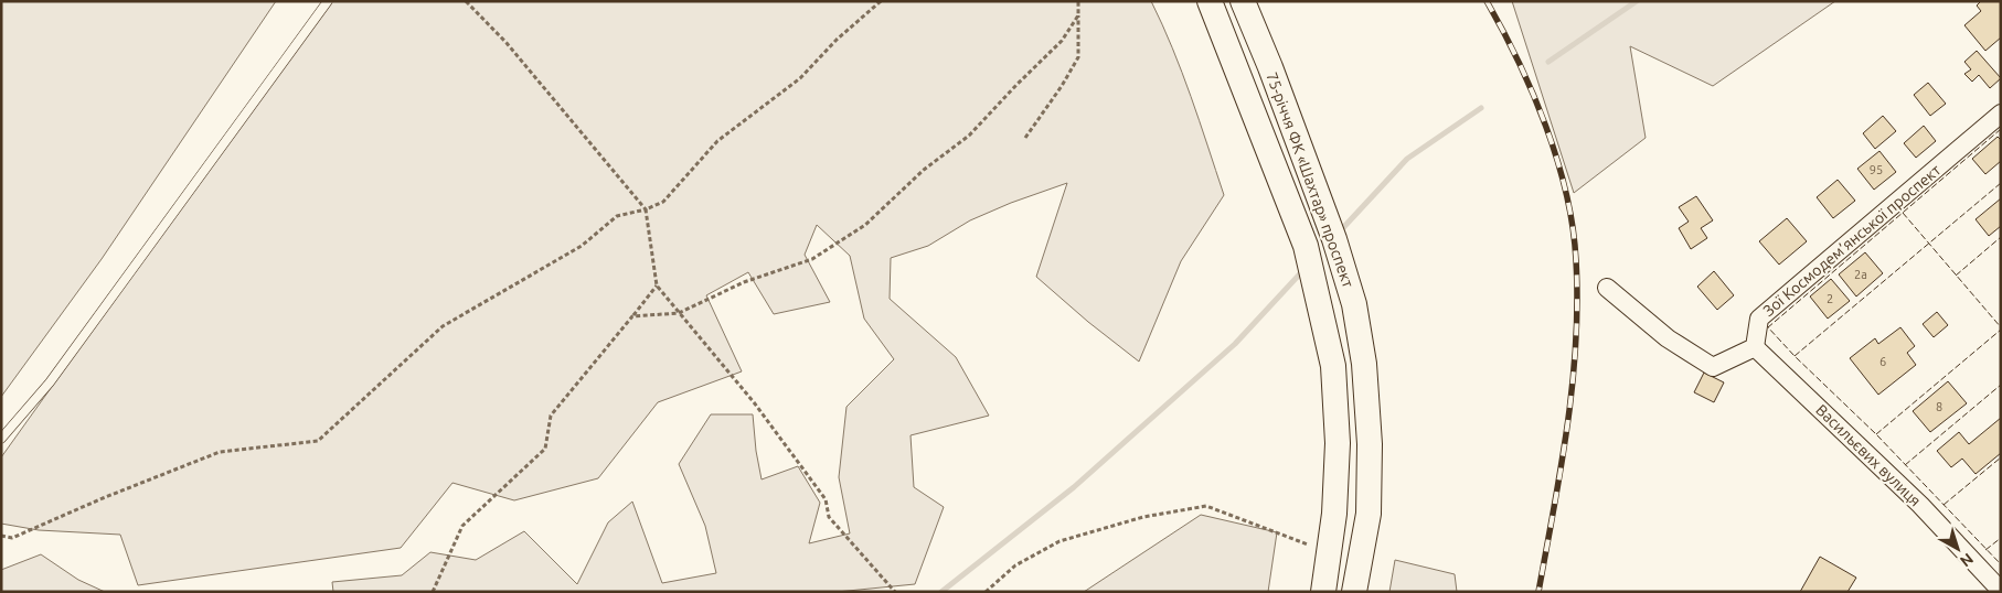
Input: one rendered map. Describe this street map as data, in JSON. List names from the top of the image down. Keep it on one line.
{"streets":{"main road":["75-річчя ФК «Шахтар» проспект"],"street":["Зої Космодем’янської проспект","Васильєвих вулиця"]},"crossings":[["Зої Космодем’янської проспект","Васильєвих вулиця"]],"house_numbers":["95","2а","2","6","8"],"north":"bottom right"}
